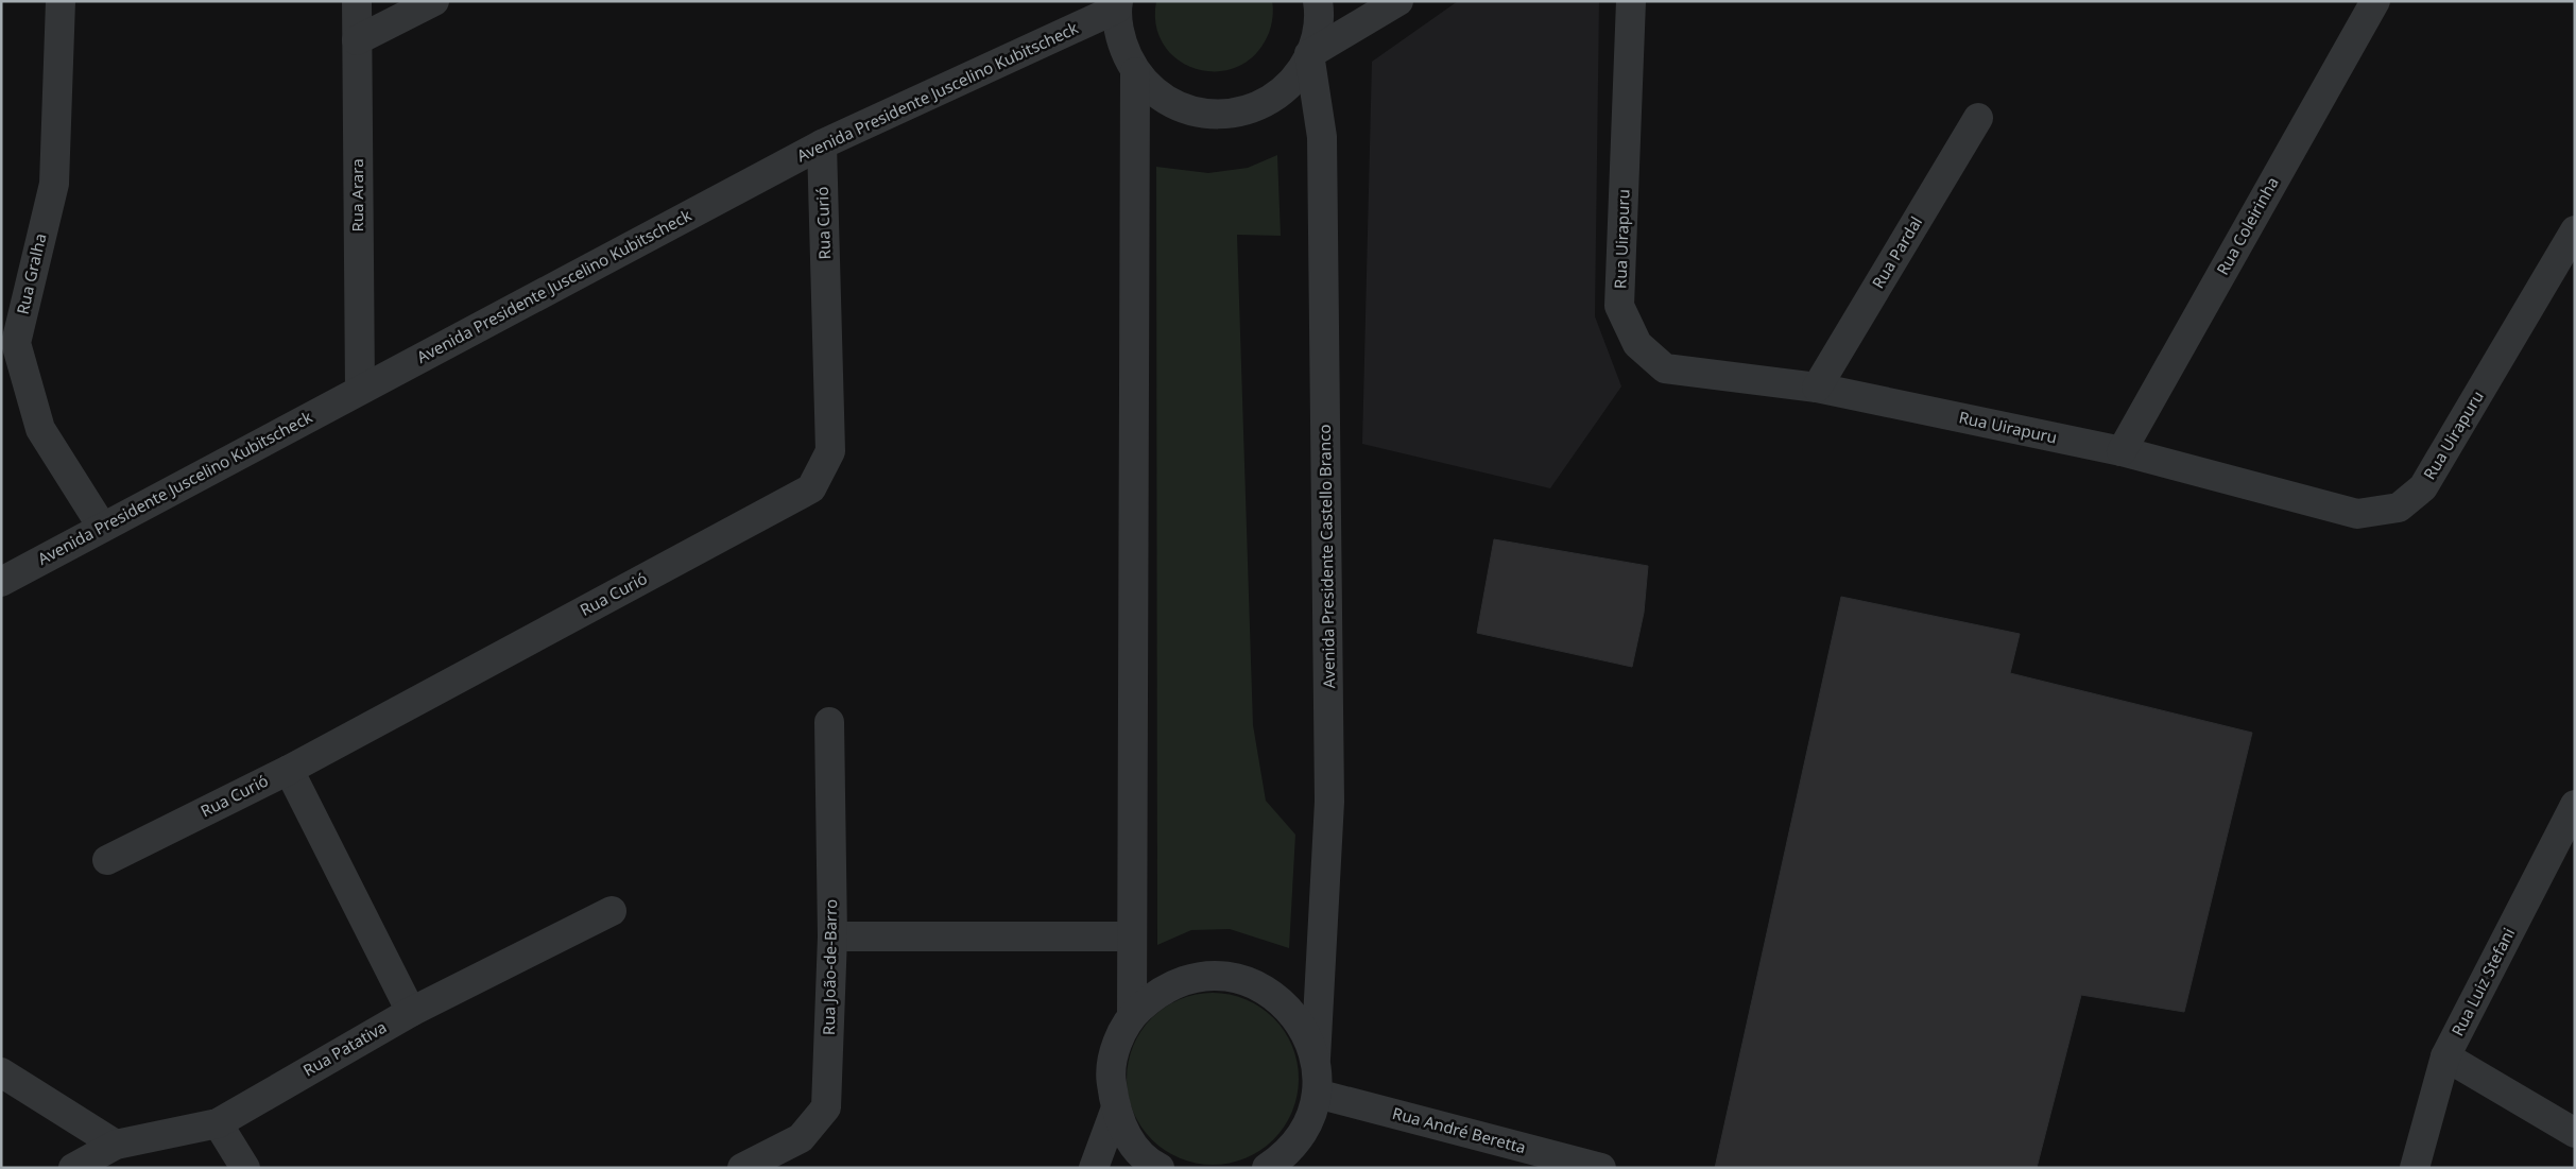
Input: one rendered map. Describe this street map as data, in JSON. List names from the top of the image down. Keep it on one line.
{"streets":{"street":["Avenida Presidente Juscelino Kubitscheck","Rua Arara","Rua Curió","Rua Coleirinha","Rua Uirapuru","Rua Pardal","Rua Gralha","Avenida Presidente Castello Branco","Rua João-de-Barro","Rua Luiz Stefani","Rua Patativa","Rua André Beretta"]},"crossings":[["Avenida Presidente Juscelino Kubitscheck","Rua Arara"],["Avenida Presidente Juscelino Kubitscheck","Rua Curió"],["Avenida Presidente Juscelino Kubitscheck","Rua Gralha"],["Rua Coleirinha","Rua Uirapuru"],["Rua Uirapuru","Rua Pardal"],["Avenida Presidente Castello Branco","Rua André Beretta"]]}
